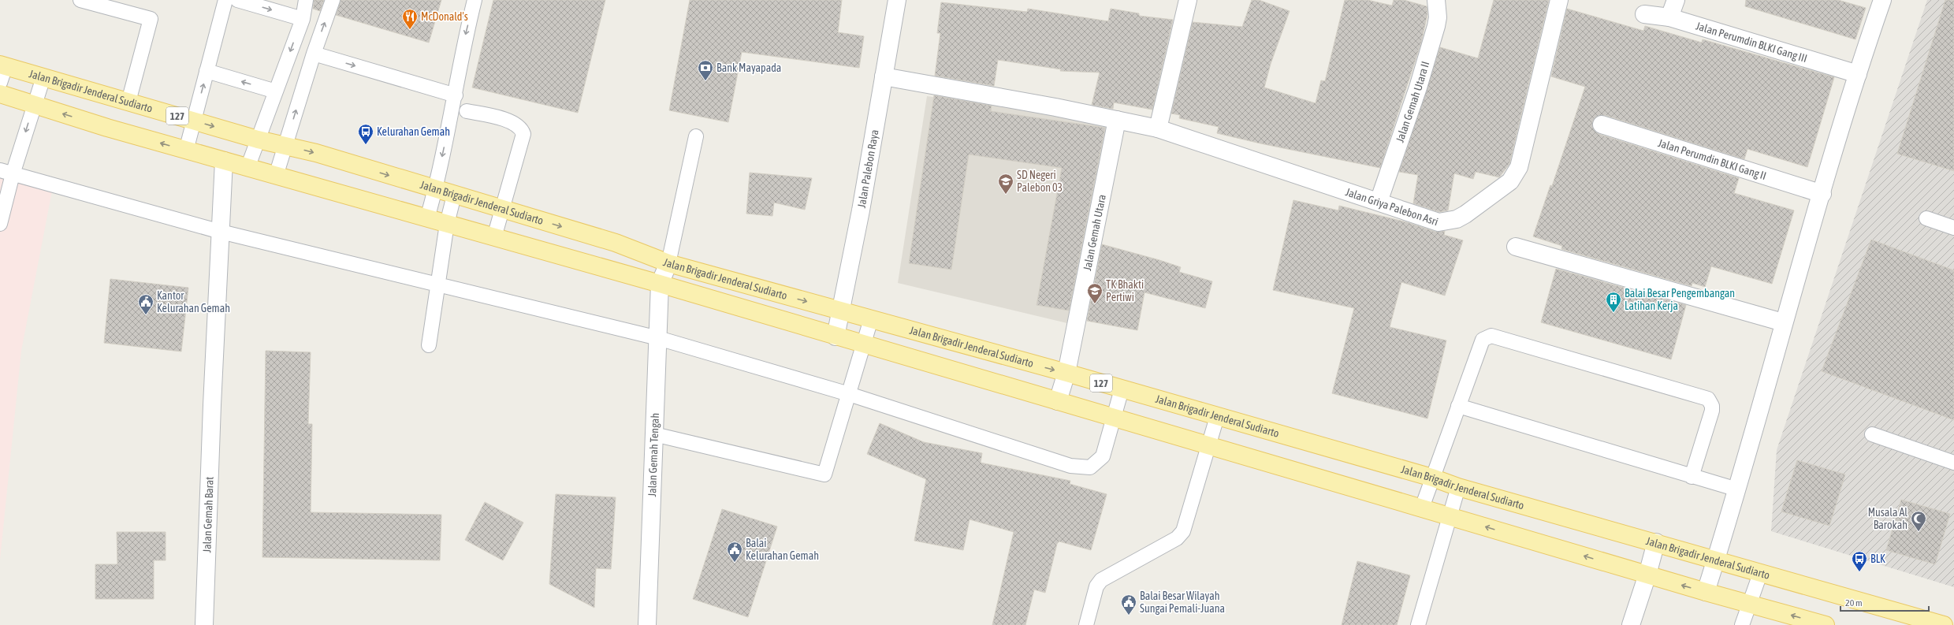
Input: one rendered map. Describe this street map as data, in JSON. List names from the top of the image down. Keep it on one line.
{"streets":{"main road":["Jalan Brigadir Jenderal Sudiarto","127"],"street":["Jalan Perumdin BLKI Gang III","Jalan Gemah Utara II","Jalan Perumdin BLKI Gang II","Jalan Palebon Raya","Jalan Griya Palebon Asri","Jalan Gemah Utara","Jalan Gemah Tengah","Jalan Gemah Barat"]},"crossings":[["Jalan Brigadir Jenderal Sudiarto","Jalan Palebon Raya"],["Jalan Brigadir Jenderal Sudiarto","Jalan Gemah Utara"],["Jalan Brigadir Jenderal Sudiarto","Jalan Gemah Tengah"],["Jalan Brigadir Jenderal Sudiarto","Jalan Gemah Barat"],["Jalan Gemah Utara II","Jalan Griya Palebon Asri"],["Jalan Palebon Raya","Jalan Griya Palebon Asri"],["Jalan Griya Palebon Asri","Jalan Gemah Utara"]],"places":{"restaurant":["McDonald's"],"bank":["Bank Mayapada"],"bus stop":["Kelurahan Gemah","BLK"],"school or university":["SD Negeri Palebon 03","TK Bhakti Pertiwi"],"building":["Balai Besar Pengembangan Latihan Kerja"],"public building":["Kantor Kelurahan Gemah","Balai Kelurahan Gemah","Balai Besar Wilayah Sungai Pemali-Juana"],"mosque":["Musala Al Barokah"]},"scale_bar":"20 m"}
